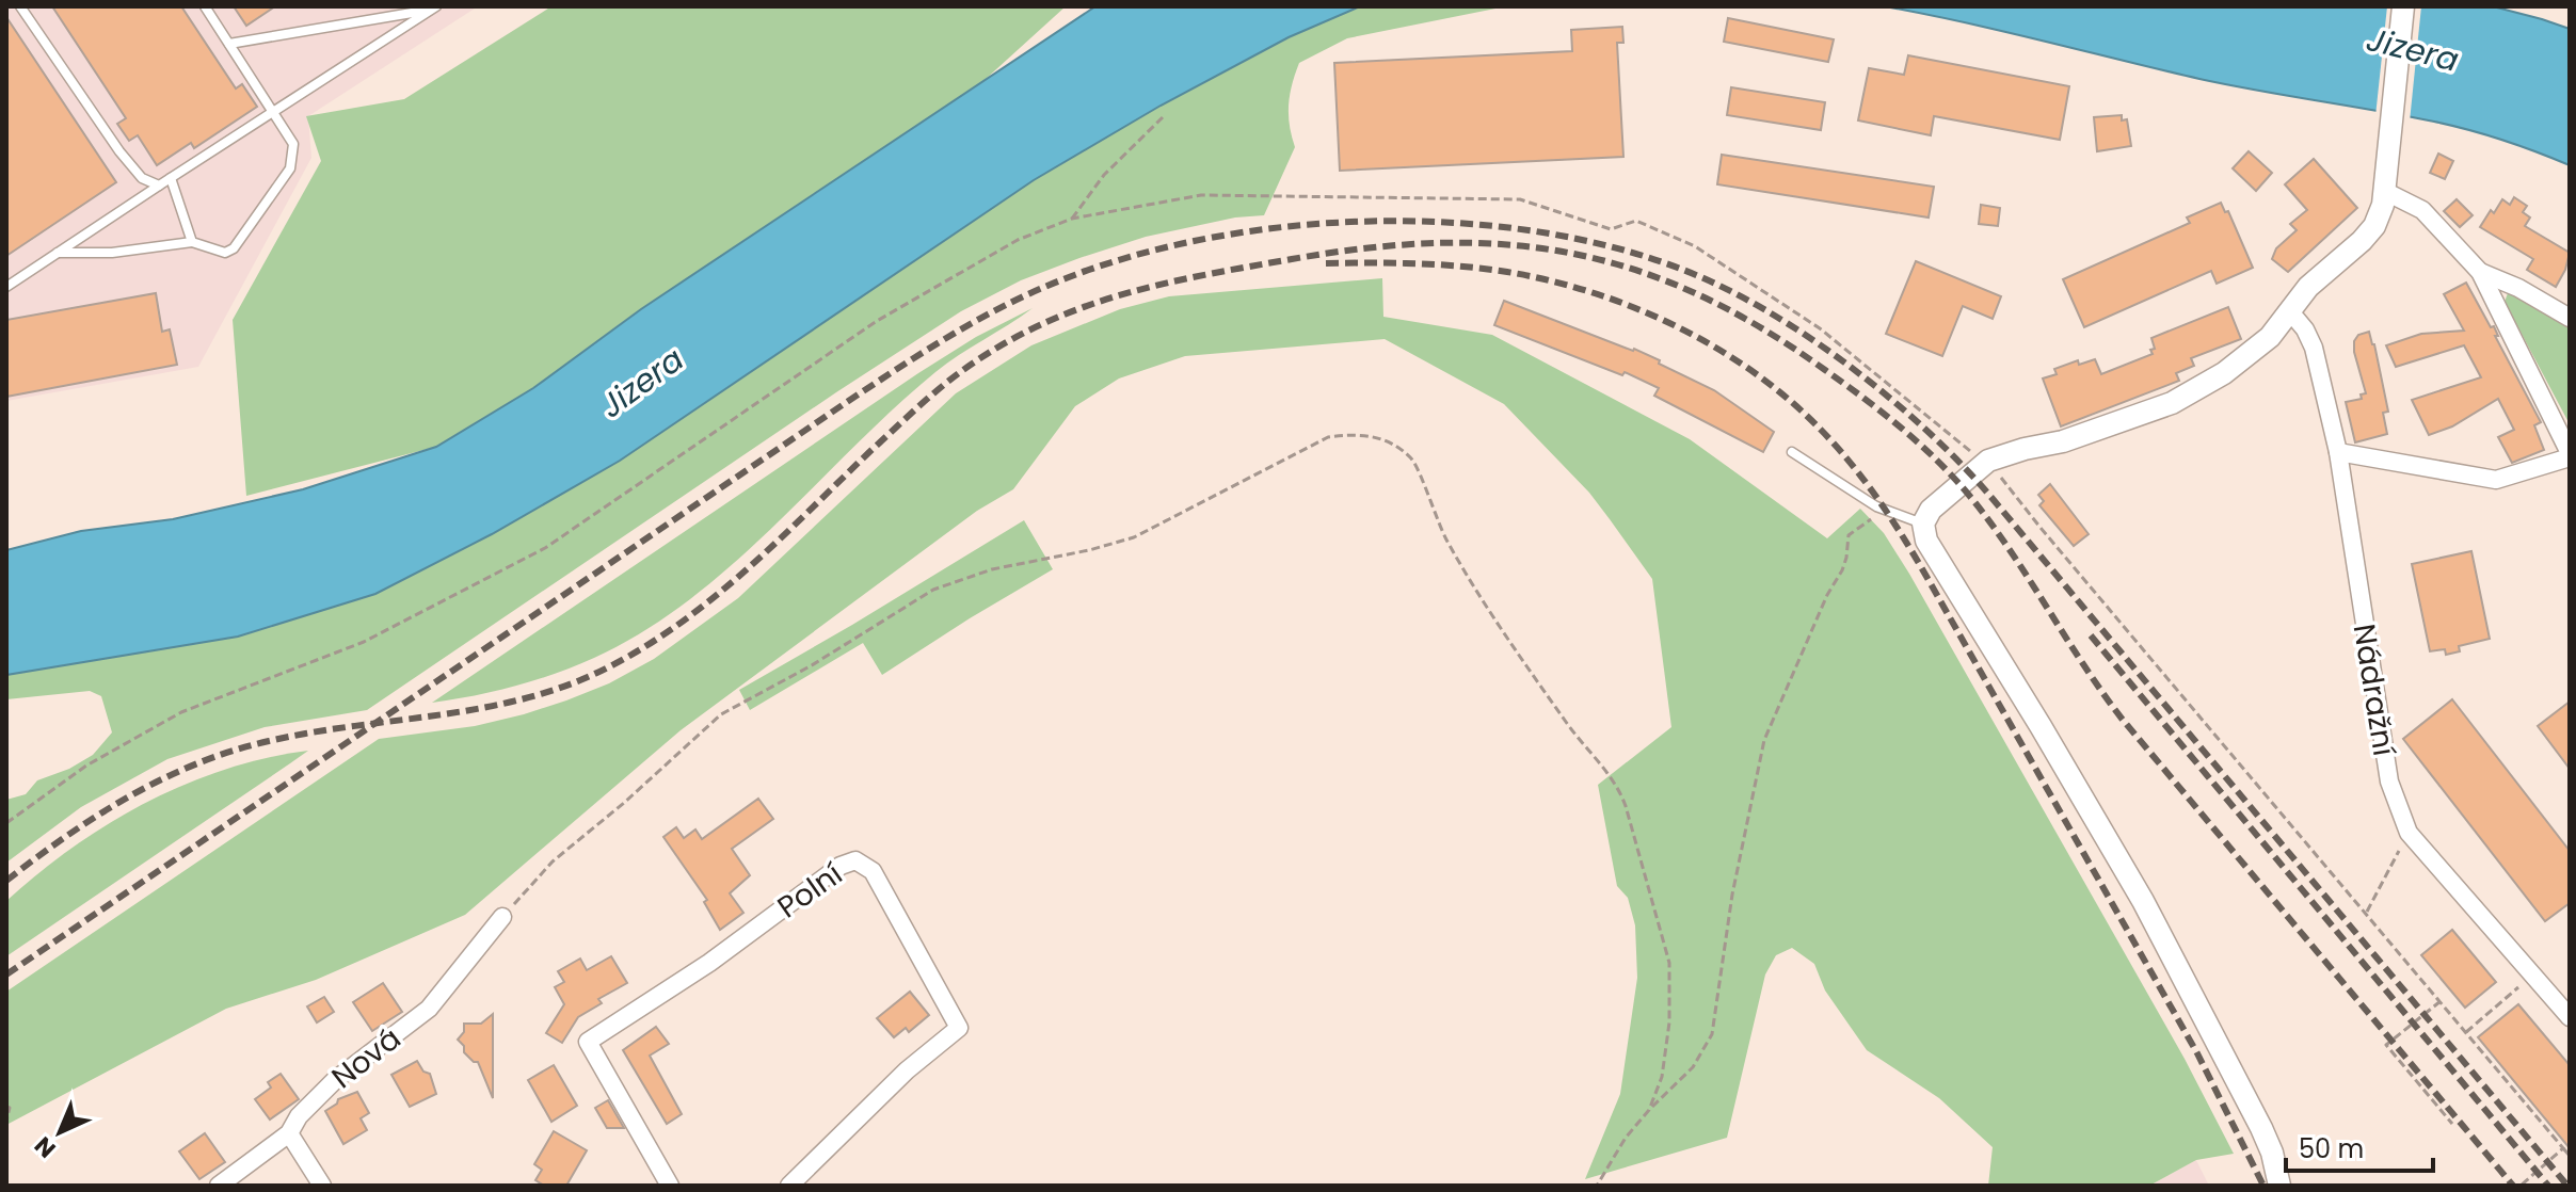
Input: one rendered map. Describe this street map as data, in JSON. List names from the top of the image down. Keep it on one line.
{"streets":{"street":["Nádražní","Polní","Nová"]},"water":["Jizera"],"scale_bar":"50 m","north":"bottom left"}
